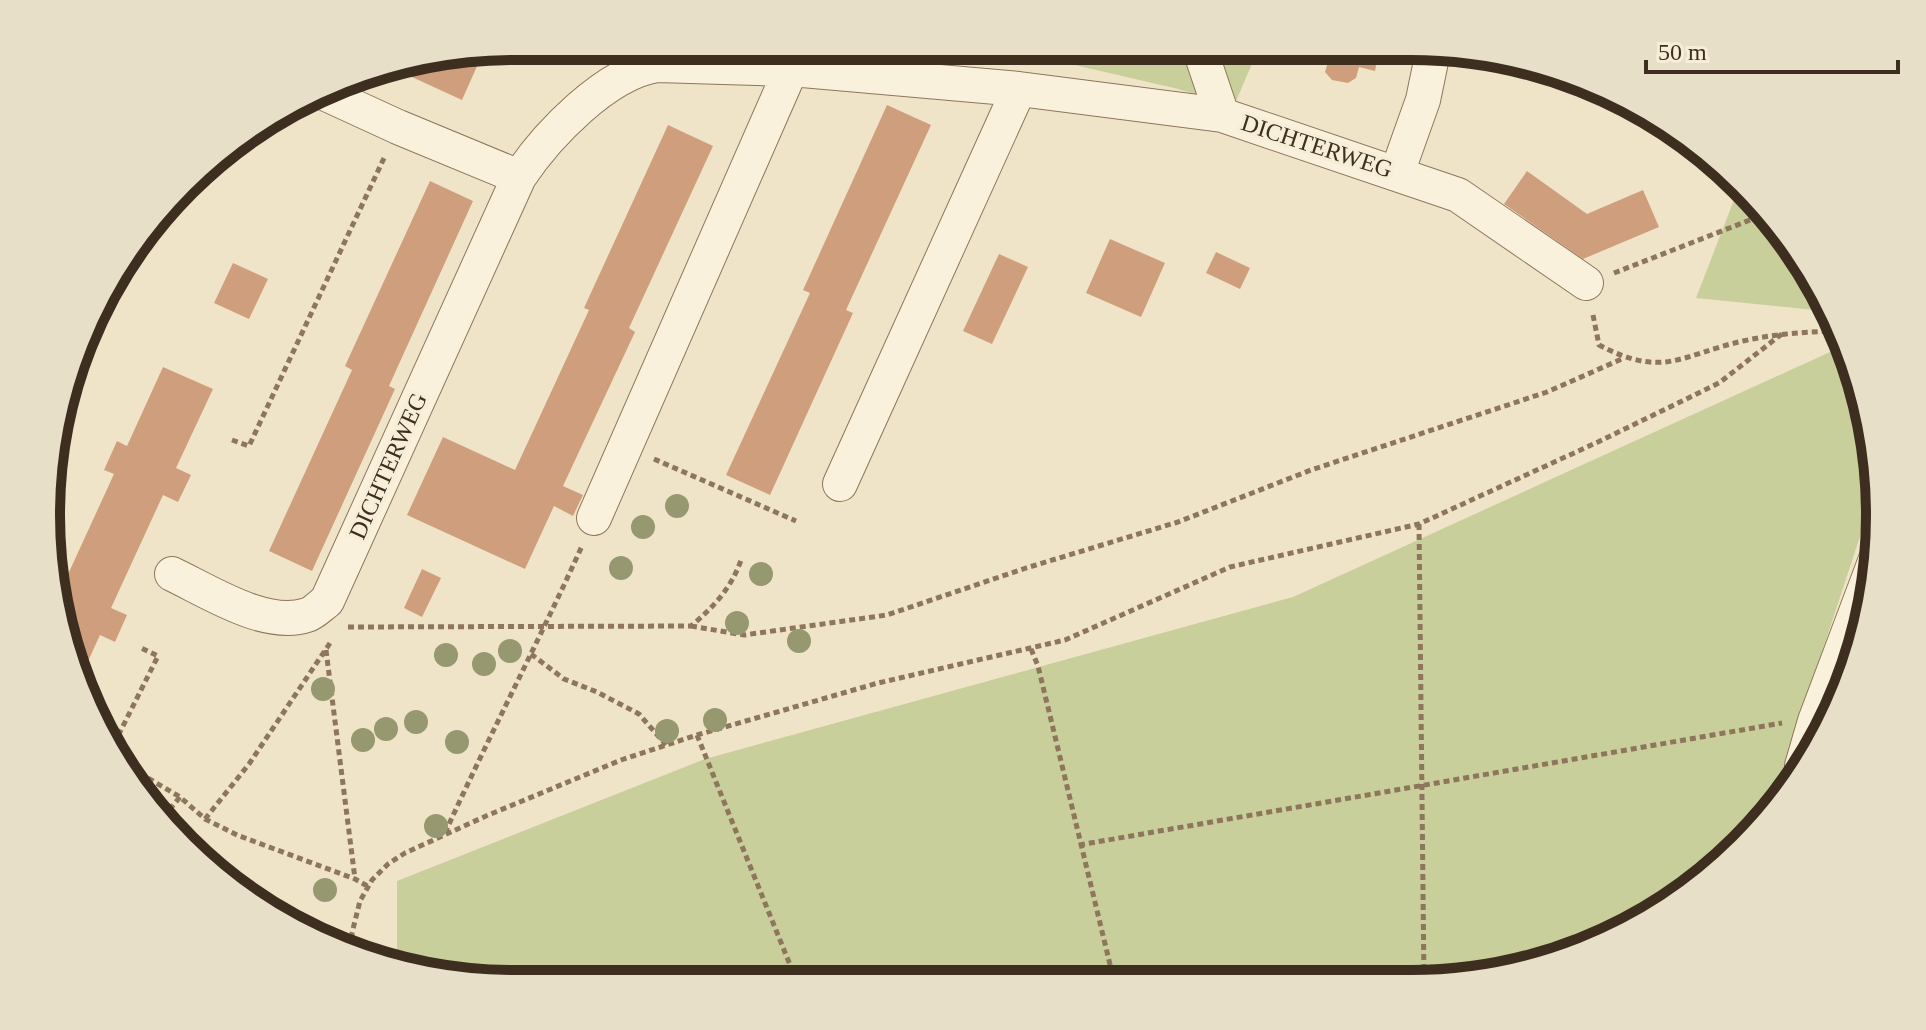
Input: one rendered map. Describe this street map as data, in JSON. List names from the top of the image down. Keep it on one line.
{"streets":{"street":["DICHTERWEG"]},"scale_bar":"50 m"}
